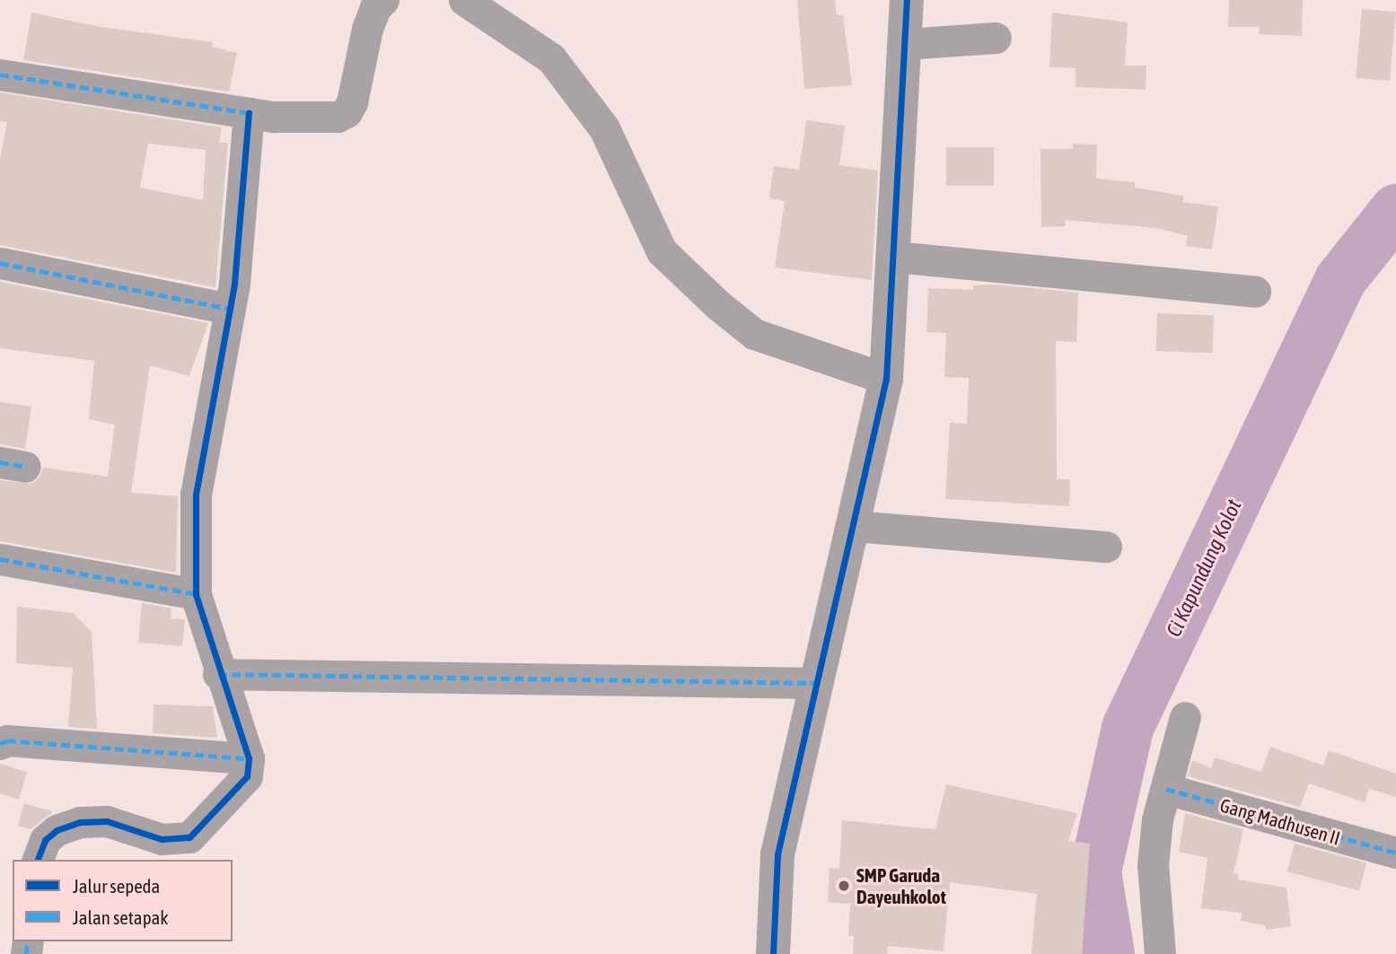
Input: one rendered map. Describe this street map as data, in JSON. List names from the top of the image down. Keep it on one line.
{"streets":{"street":["Gang Madhusen II"]},"water":["Ci Kapundung Kolot"],"places":["SMP Garuda Dayeuhkolot"],"legend":["Jalur sepeda","Jalan setapak"]}
